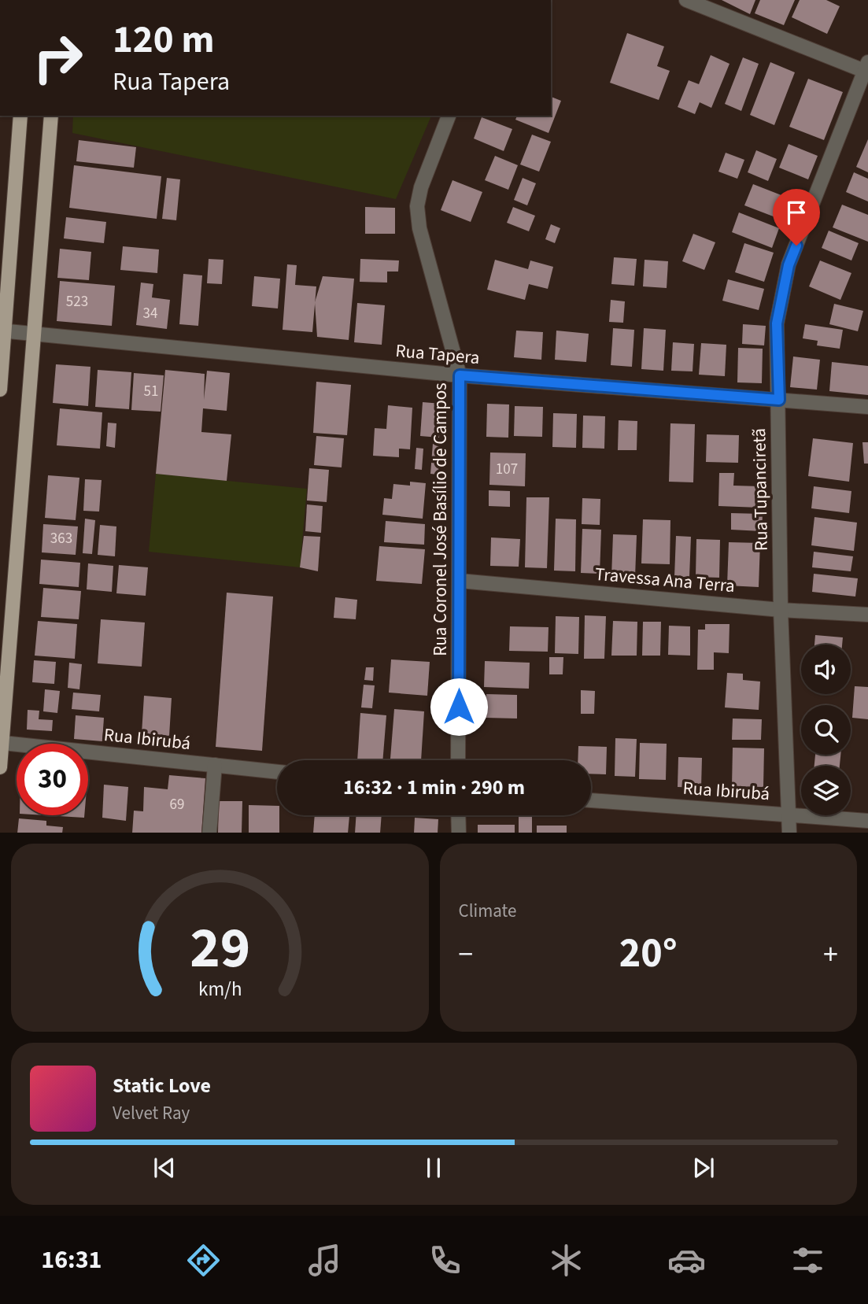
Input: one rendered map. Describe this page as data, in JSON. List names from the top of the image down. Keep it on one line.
{"streets":{"street":["Rua Tapera","Rua Tupanciretã","Rua Coronel José Basílio de Campos","Travessa Ana Terra","Rua Ibirubá"]},"crossings":[["Rua Tapera","Rua Tupanciretã"],["Rua Tapera","Rua Coronel José Basílio de Campos"],["Rua Tupanciretã","Travessa Ana Terra"],["Rua Tupanciretã","Rua Ibirubá"],["Rua Coronel José Basílio de Campos","Travessa Ana Terra"]],"house_numbers":["523","34","51","107","363","69"],"page":{"turn":["120 m","Rua Tapera"],"limit":"30","trip":"16:32 · 1 min · 290 m","tile":"Climate","heat":["−","20°","+"],"song":["Static Love","Velvet Ray"],"tabs":"16:31","gauge":["29","km/h"]}}
